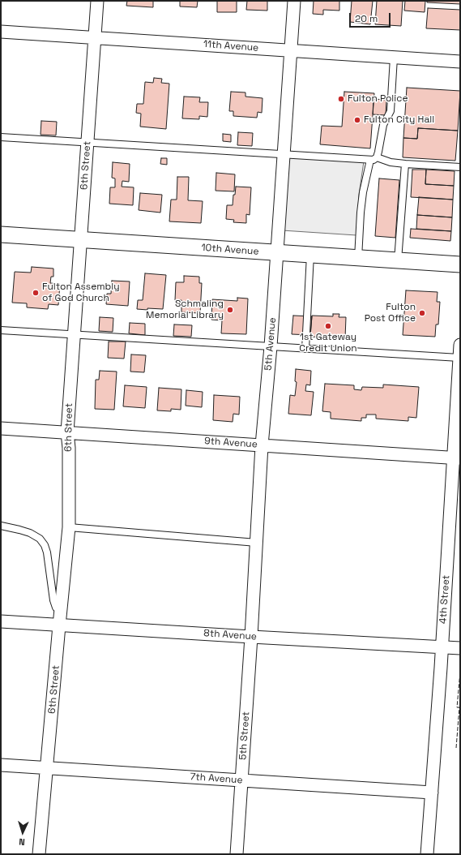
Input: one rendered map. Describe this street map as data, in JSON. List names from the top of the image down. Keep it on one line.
{"streets":{"street":["11th Avenue","6th Street","10th Avenue","5th Avenue","9th Avenue","4th Street","8th Avenue","5th Street","7th Avenue"]},"crossings":[["11th Avenue","6th Street"],["11th Avenue","5th Avenue"],["6th Street","10th Avenue"],["6th Street","9th Avenue"],["6th Street","8th Avenue"],["6th Street","7th Avenue"],["10th Avenue","5th Avenue"],["5th Avenue","9th Avenue"],["5th Avenue","8th Avenue"],["5th Avenue","5th Street"],["9th Avenue","4th Street"],["4th Street","8th Avenue"],["4th Street","7th Avenue"],["8th Avenue","5th Street"],["5th Street","7th Avenue"]],"places":["Fulton Police","Fulton City Hall","Fulton Assembly of God Church","Schmaling Memorial Library","Fulton Post Office","1st Gateway Credit Union"],"scale_bar":"20 m","north":"bottom"}
